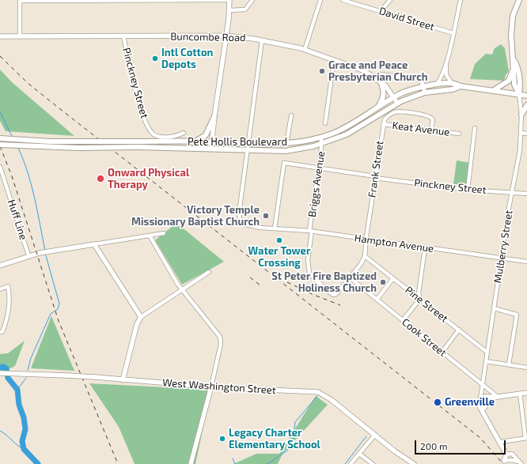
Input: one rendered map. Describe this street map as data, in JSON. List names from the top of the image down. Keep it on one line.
{"streets":{"main road":["Pete Hollis Boulevard"],"street":["David Street","Buncombe Road","Pinckney Street","Keat Avenue","Frank Street","Briggs Avenue","Huff Line","Hampton Avenue","Mulberry Street","Pine Street","Cook Street","West Washington Street"]},"crossings":[["Buncombe Road","Pinckney Street"],["Buncombe Road","Pete Hollis Boulevard"],["Pinckney Street","Frank Street"],["Pinckney Street","Briggs Avenue"],["Pinckney Street","Hampton Avenue"],["Pinckney Street","Mulberry Street"],["Keat Avenue","Frank Street"],["Pete Hollis Boulevard","Briggs Avenue"],["Pete Hollis Boulevard","Mulberry Street"],["Frank Street","Hampton Avenue"],["Frank Street","Pine Street"],["Briggs Avenue","Hampton Avenue"],["Briggs Avenue","Cook Street"],["Hampton Avenue","Mulberry Street"],["Mulberry Street","Pine Street"],["Mulberry Street","Cook Street"]],"places":["Intl Cotton Depots","Grace and Peace Presbyterian Church","Onward Physical Therapy","Victory Temple Missionary Baptist Church","Water Tower Crossing","St Peter Fire Baptized Holiness Church","Greenville","Legacy Charter Elementary School"],"scale_bar":"200 m"}
